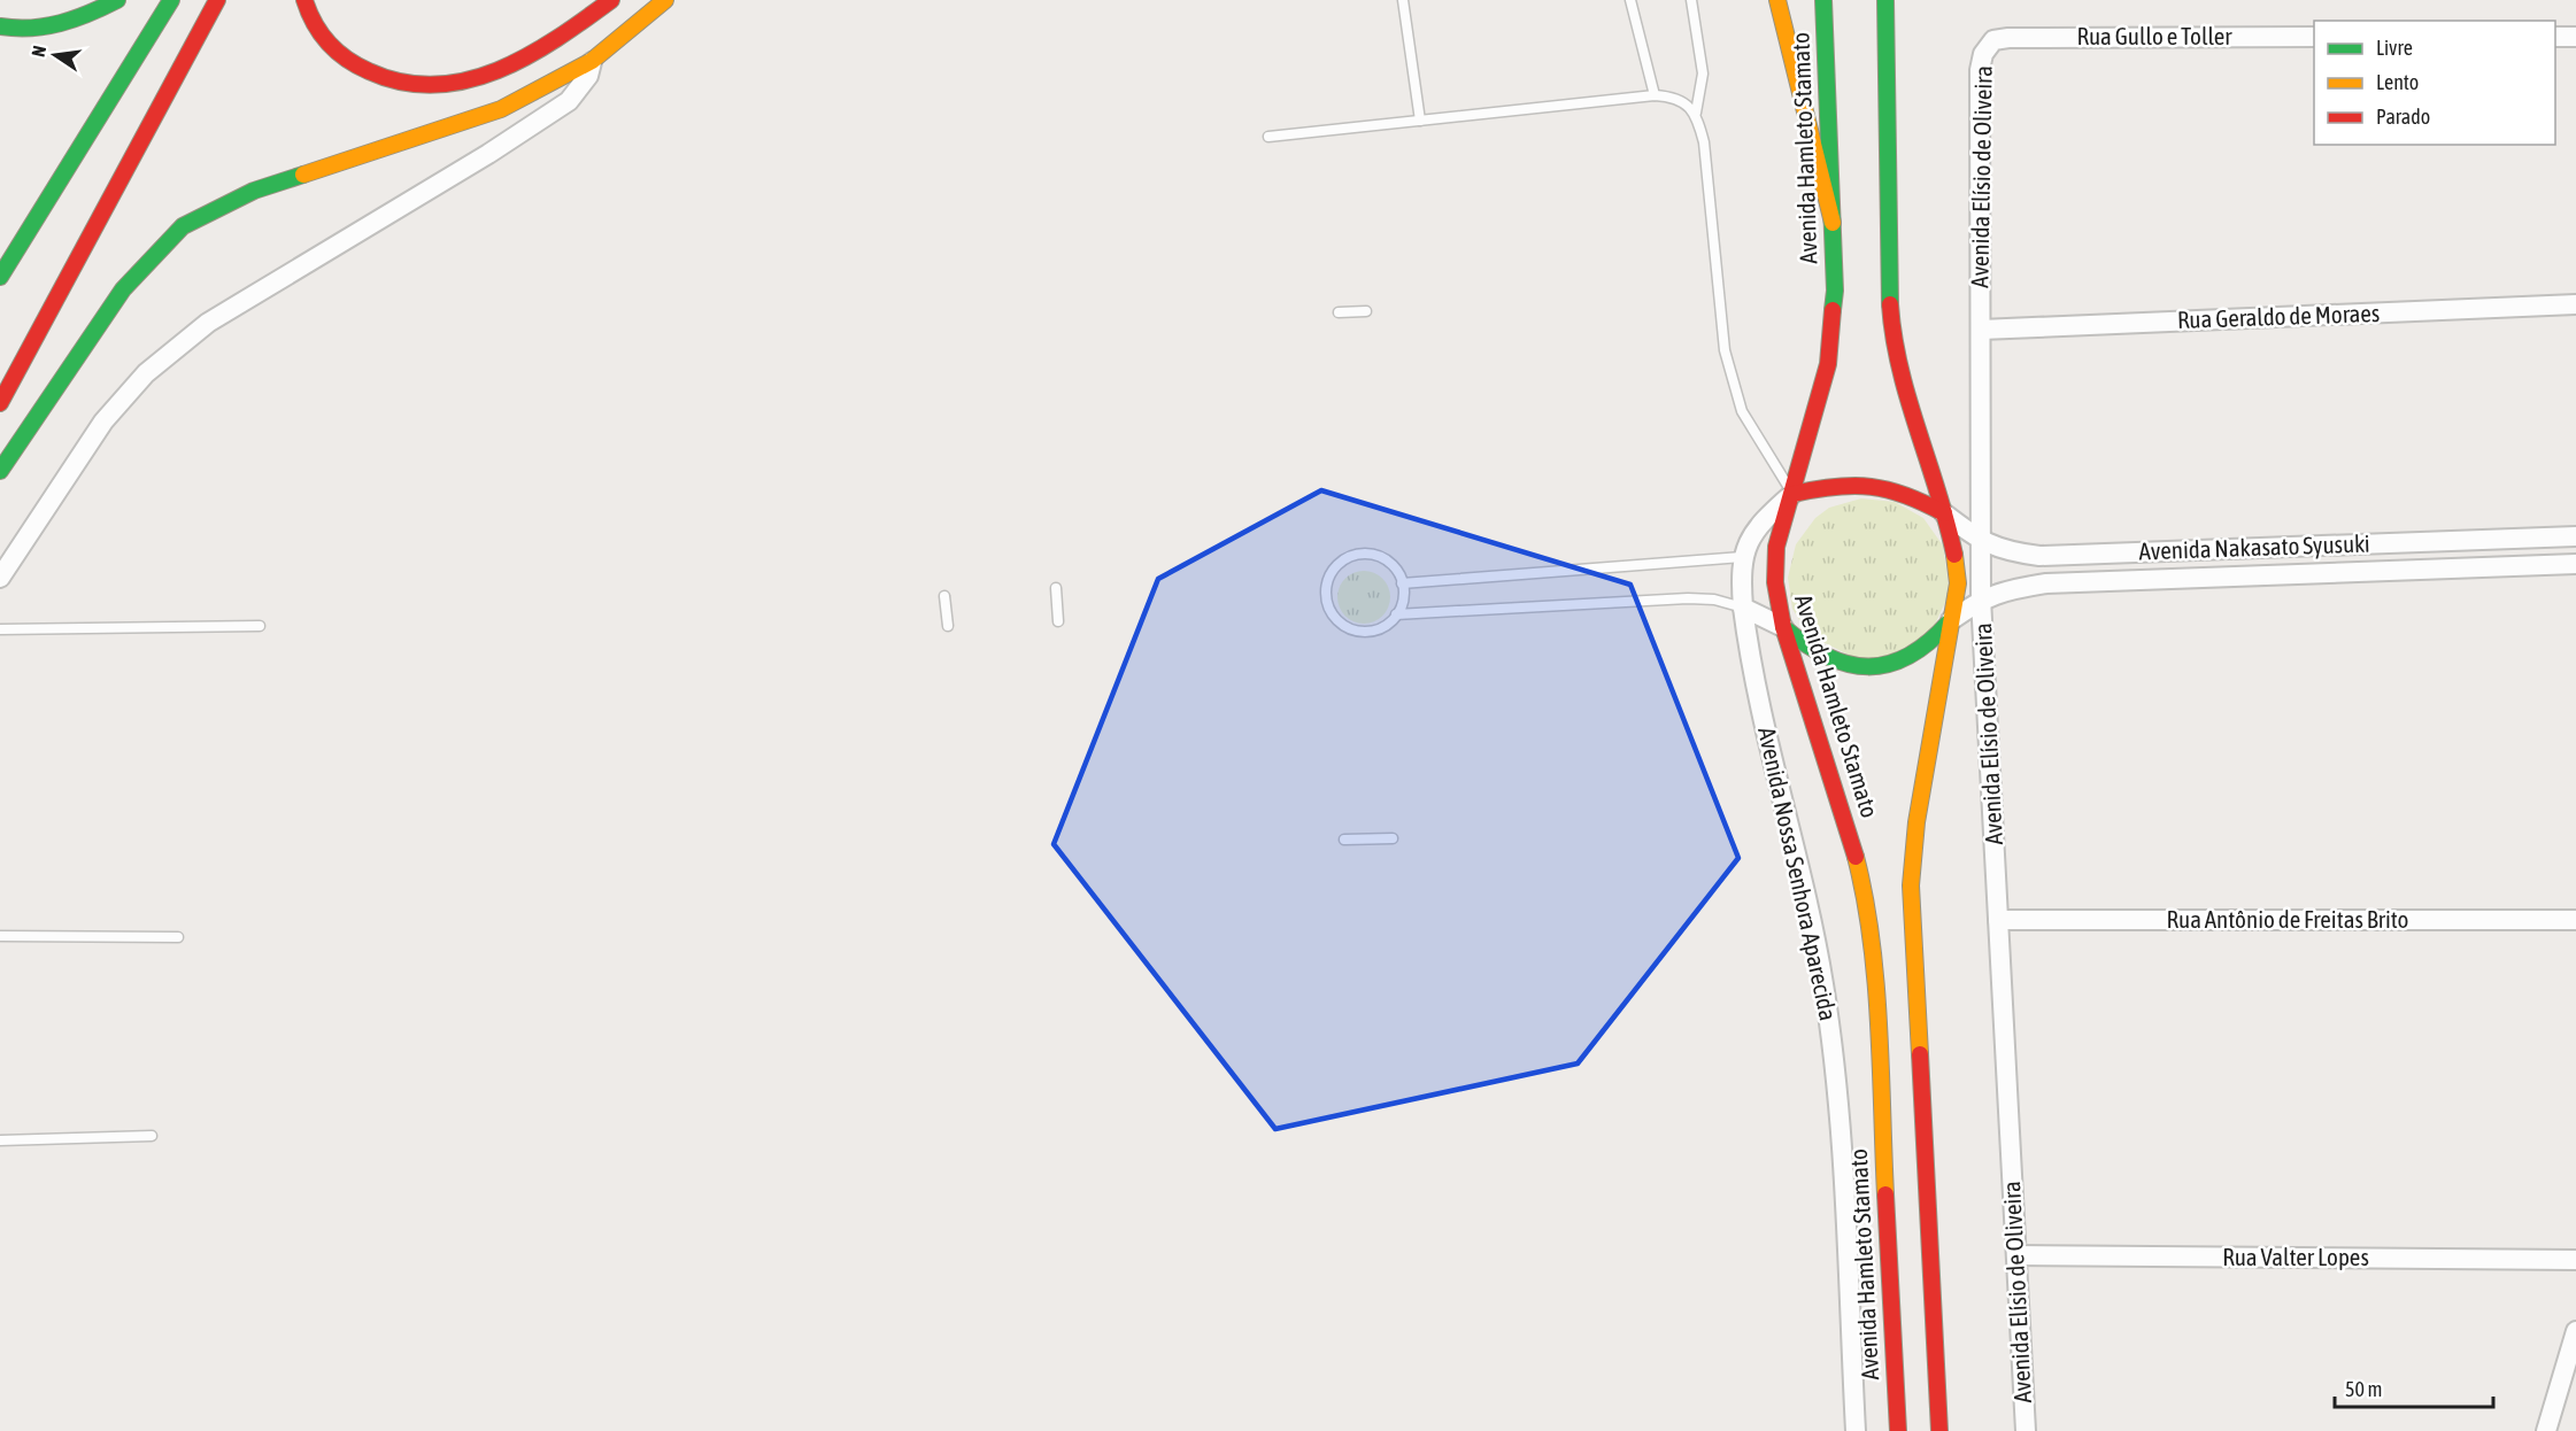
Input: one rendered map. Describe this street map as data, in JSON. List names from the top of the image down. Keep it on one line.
{"streets":{"main road":["Avenida Hamleto Stamato"],"street":["Rua Gullo e Toller","Avenida Elísio de Oliveira","Rua Geraldo de Moraes","Avenida Nakasato Syusuki","Avenida Nossa Senhora Aparecida","Rua Antônio de Freitas Brito","Rua Valter Lopes"]},"crossings":[["Rua Gullo e Toller","Avenida Elísio de Oliveira"],["Avenida Hamleto Stamato","Avenida Nakasato Syusuki"],["Avenida Elísio de Oliveira","Rua Geraldo de Moraes"],["Avenida Elísio de Oliveira","Avenida Nakasato Syusuki"],["Avenida Elísio de Oliveira","Rua Antônio de Freitas Brito"],["Avenida Elísio de Oliveira","Rua Valter Lopes"]],"legend":["Livre","Lento","Parado"],"scale_bar":"50 m","north":"left"}
